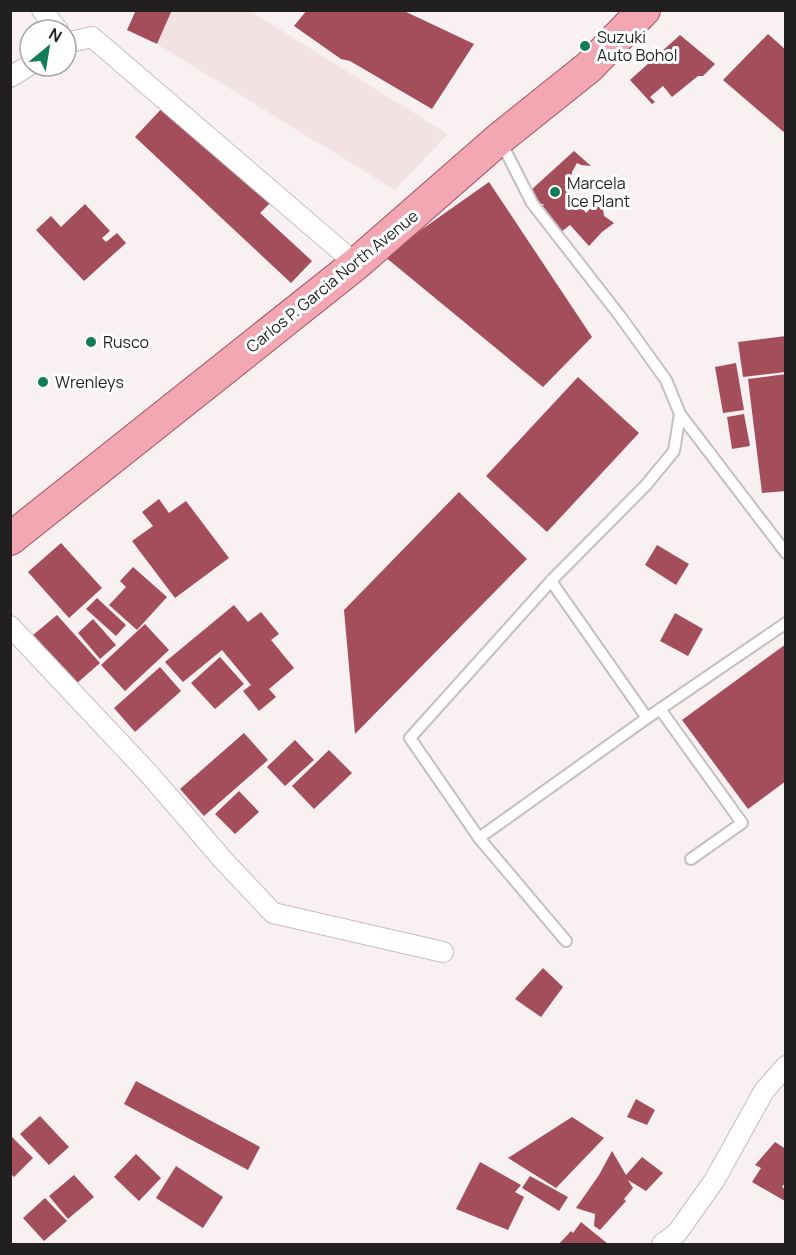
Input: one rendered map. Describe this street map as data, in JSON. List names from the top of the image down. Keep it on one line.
{"streets":{"main road":["Carlos P. Garcia North Avenue"]},"places":["Suzuki Auto Bohol","Marcela Ice Plant","Rusco","Wrenleys"],"north":"top right"}
